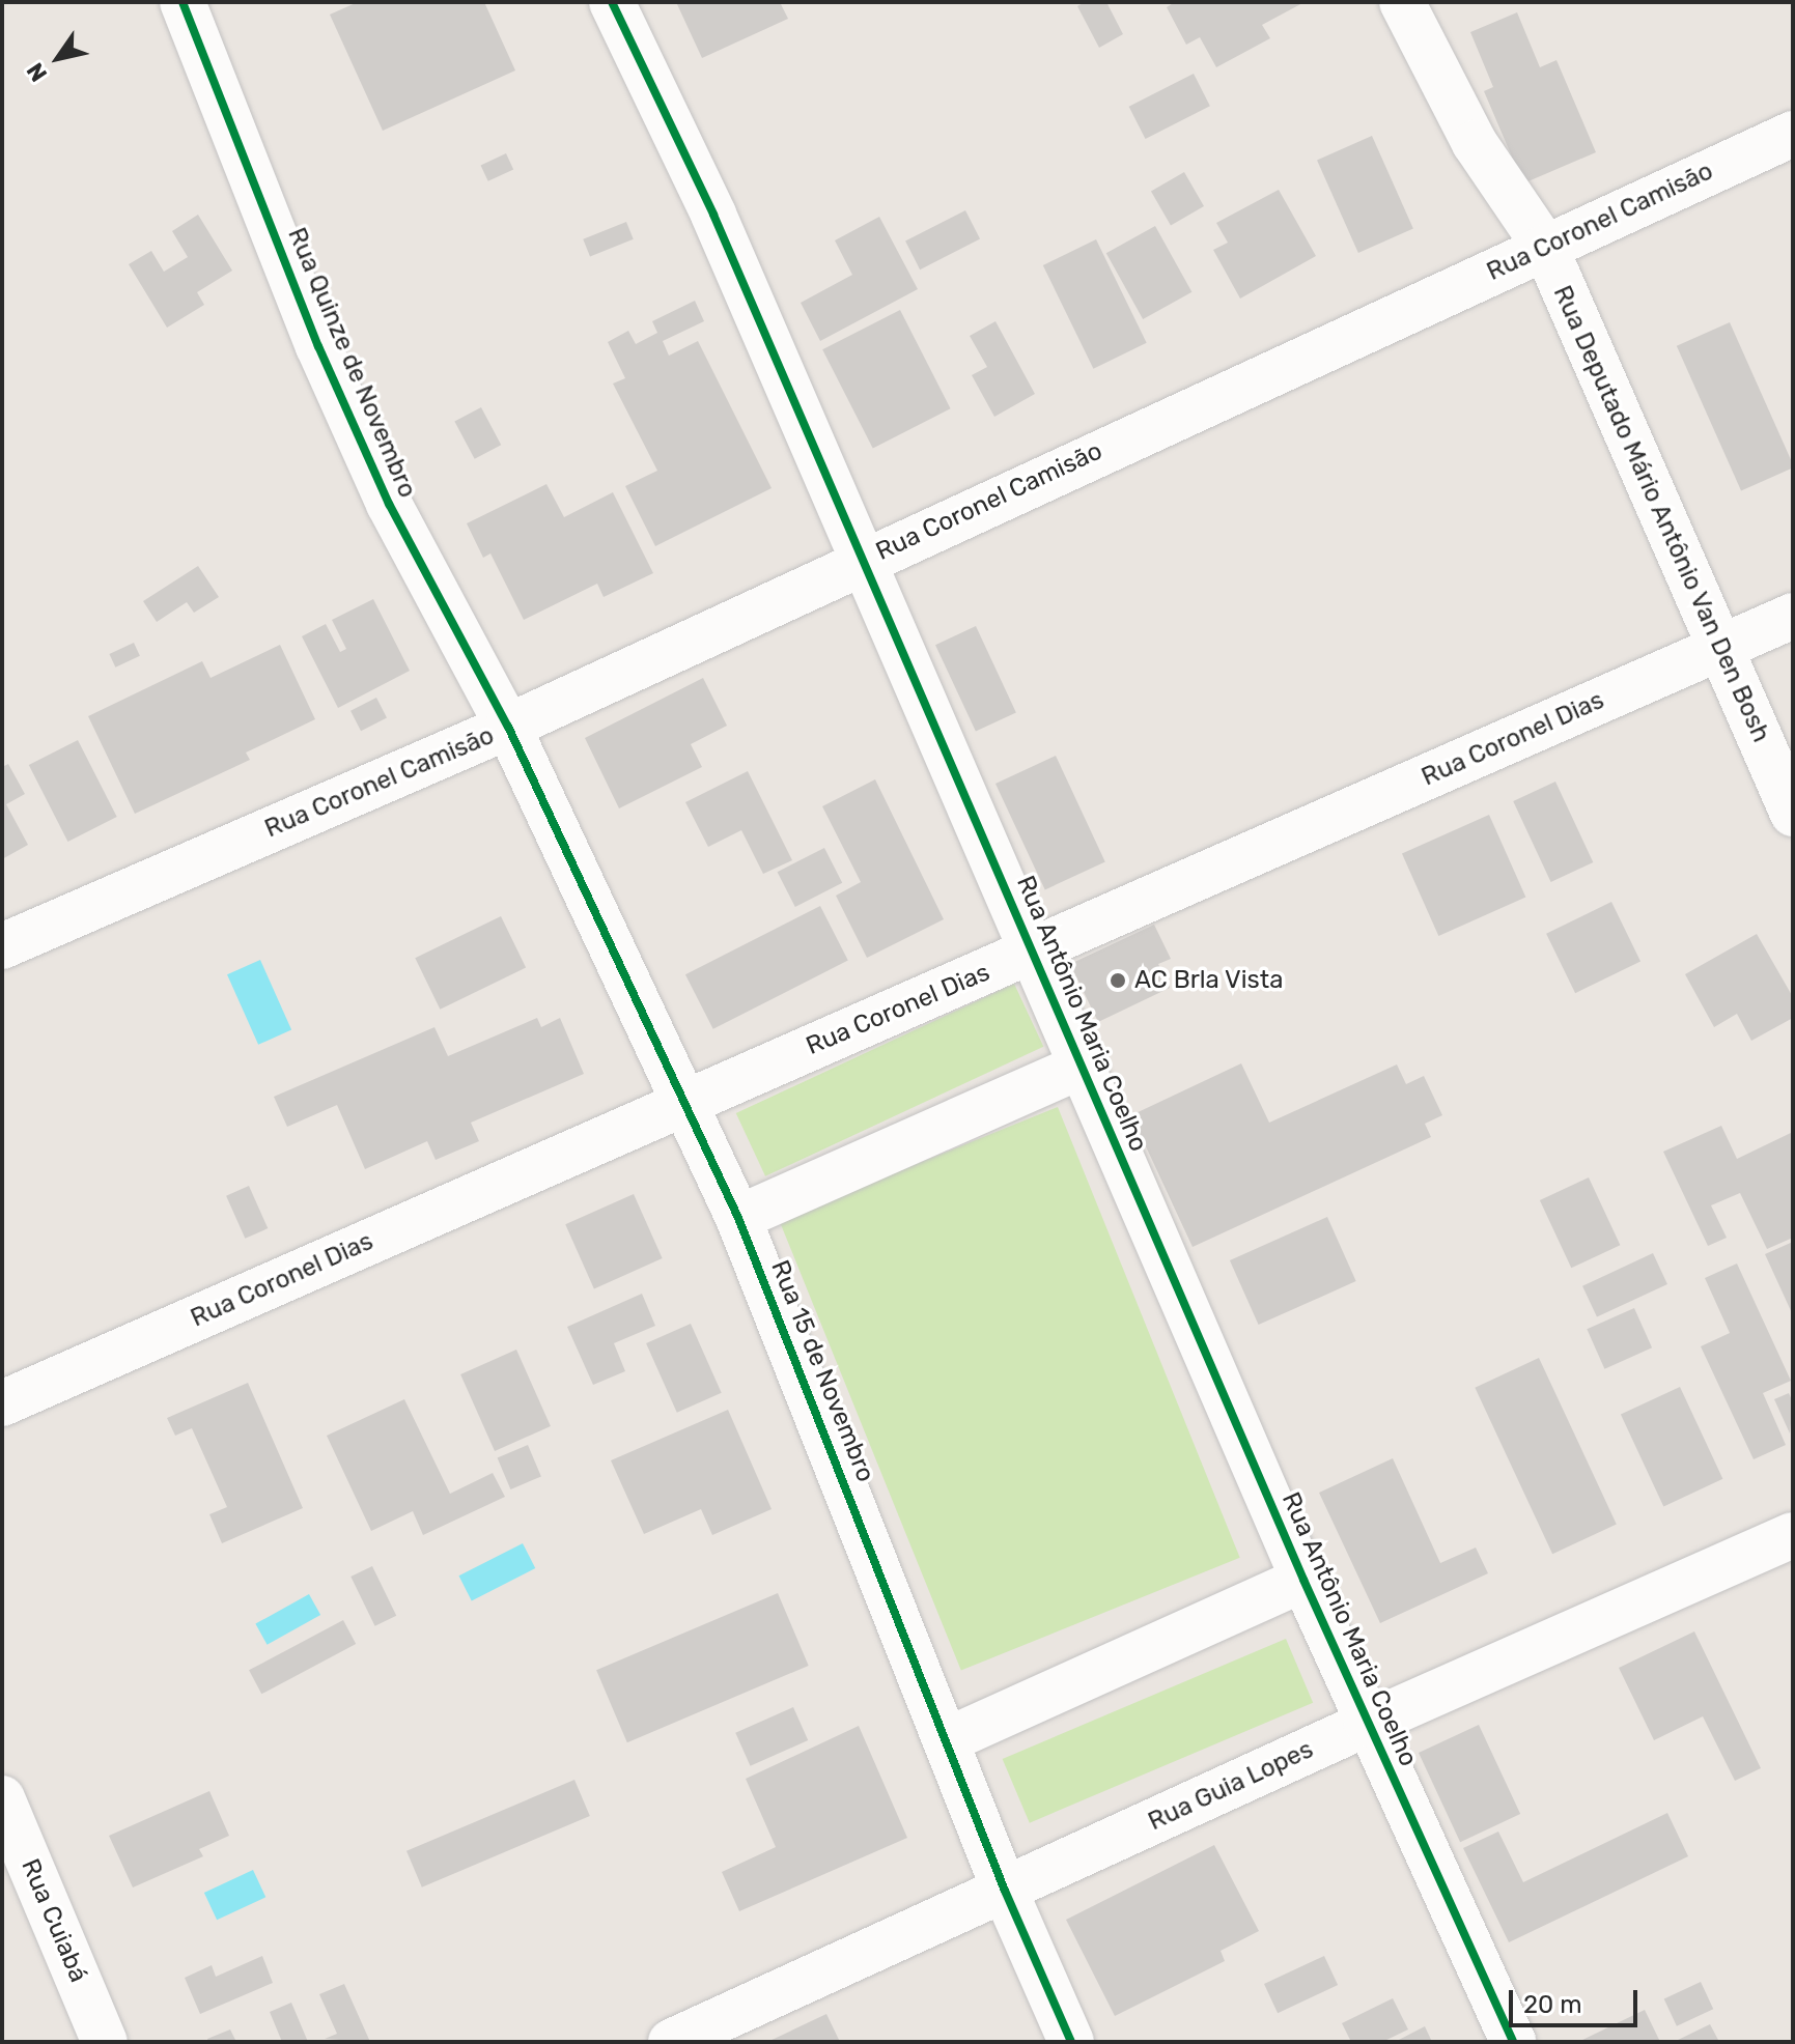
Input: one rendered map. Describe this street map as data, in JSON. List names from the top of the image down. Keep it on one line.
{"streets":{"street":["Rua Coronel Camisão","Rua Quinze de Novembro","Rua Deputado Mário Antônio Van Den Bosh","Rua Coronel Dias","Rua Antônio Maria Coelho","Rua 15 de Novembro","Rua Guia Lopes","Rua Cuiabá"]},"crossings":[["Rua Coronel Camisão","Rua Quinze de Novembro"],["Rua Coronel Camisão","Rua Deputado Mário Antônio Van Den Bosh"],["Rua Coronel Camisão","Rua Antônio Maria Coelho"],["Rua Coronel Camisão","Rua 15 de Novembro"],["Rua Quinze de Novembro","Rua 15 de Novembro"],["Rua Deputado Mário Antônio Van Den Bosh","Rua Coronel Dias"],["Rua Coronel Dias","Rua Antônio Maria Coelho"],["Rua Coronel Dias","Rua 15 de Novembro"],["Rua Antônio Maria Coelho","Rua Guia Lopes"],["Rua 15 de Novembro","Rua Guia Lopes"]],"places":["AC Brla Vista"],"scale_bar":"20 m","north":"bottom left"}
